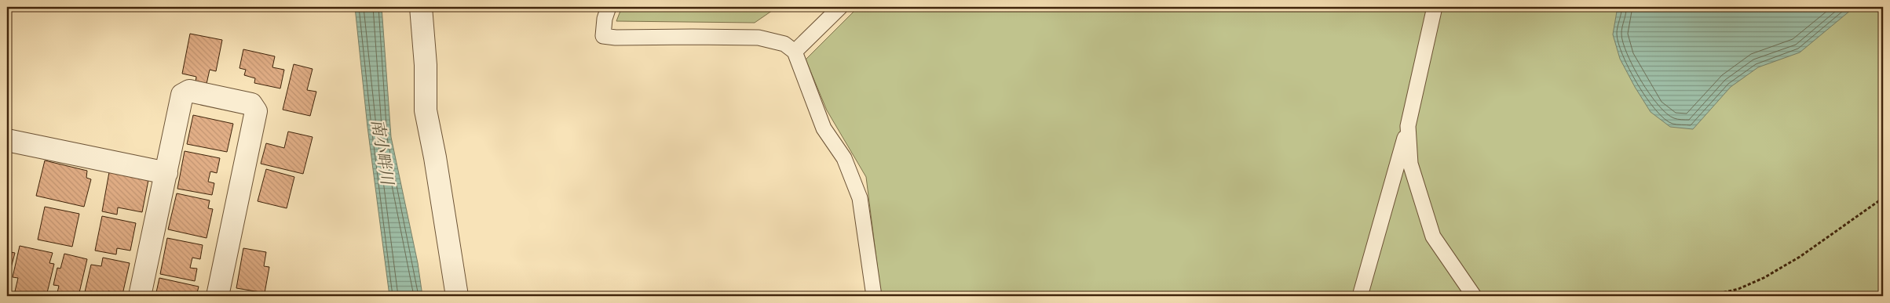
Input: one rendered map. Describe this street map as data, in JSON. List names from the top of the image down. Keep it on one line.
{"water":["南小畔川"]}
